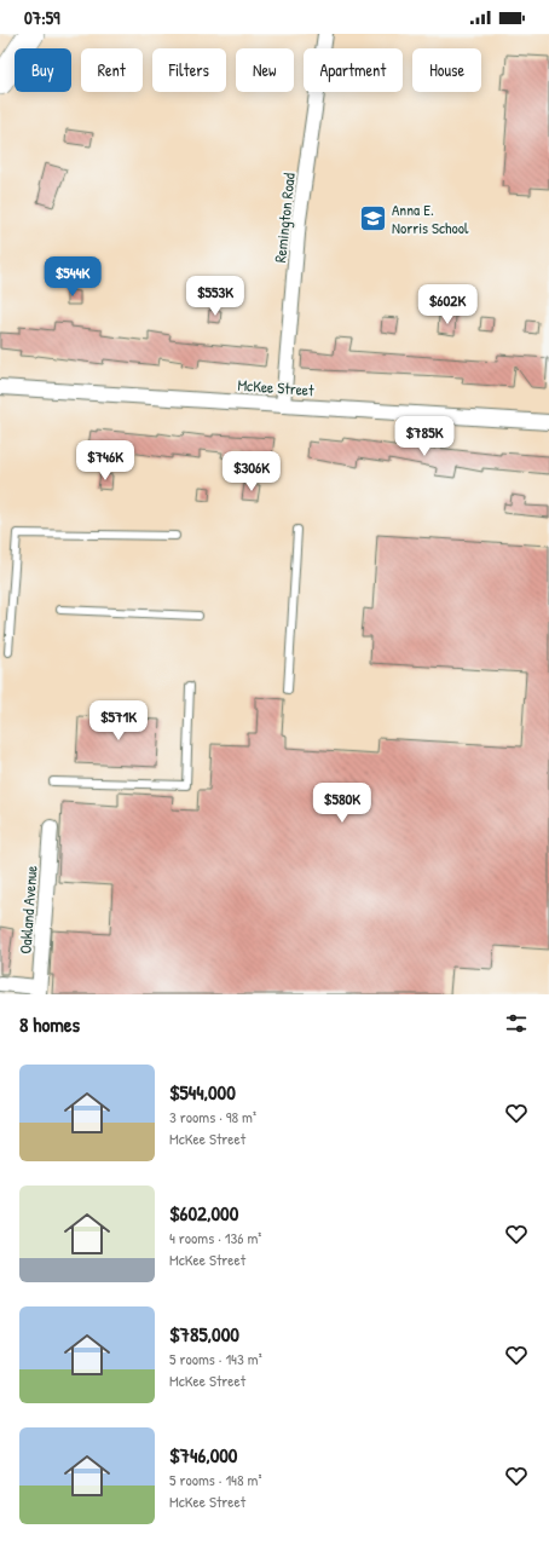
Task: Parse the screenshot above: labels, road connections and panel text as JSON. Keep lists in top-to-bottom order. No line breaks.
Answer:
{"streets":{"street":["Remington Road","McKee Street","Oakland Avenue"]},"crossings":[["Remington Road","McKee Street"]],"places":{"school or university":["Anna E. Norris School"]},"page":{"status":"07:59","chip":["Buy","Rent","Filters","New","Apartment","House"],"price":["$544K","$553K","$602K","$785K","$746K","$306K","$571K","$580K"],"heading":"8 homes","list":[{"name":"$544,000","note":"3 rooms · 98 m² · McKee Street"},{"name":"$602,000","note":"4 rooms · 136 m² · McKee Street"},{"name":"$785,000","note":"5 rooms · 143 m² · McKee Street"},{"name":"$746,000","note":"5 rooms · 148 m² · McKee Street"}]}}
